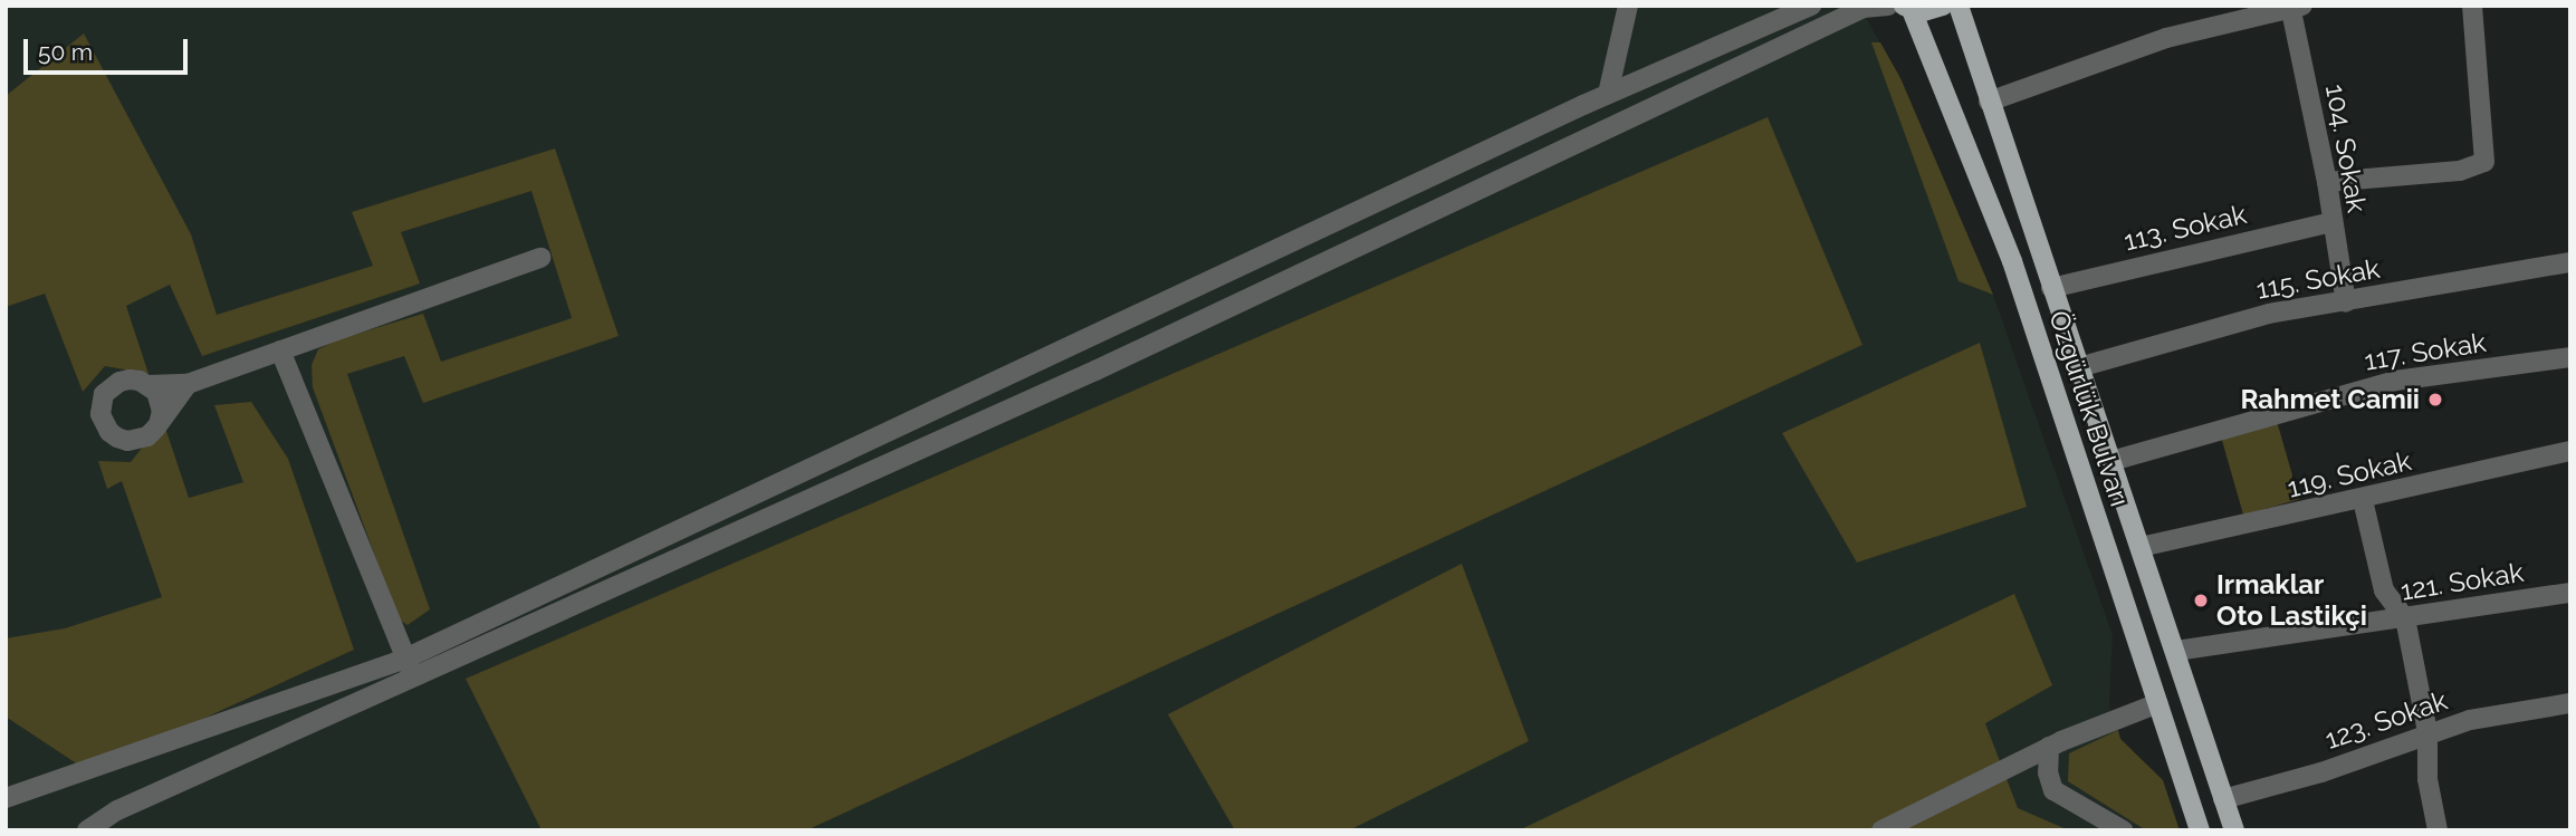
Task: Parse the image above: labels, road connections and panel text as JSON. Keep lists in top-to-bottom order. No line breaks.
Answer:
{"streets":{"main road":["Özgürlük Bulvarı"],"street":["104. Sokak","113. Sokak","115. Sokak","117. Sokak","119. Sokak","121. Sokak","123. Sokak"]},"crossings":[["104. Sokak","113. Sokak"],["104. Sokak","115. Sokak"],["113. Sokak","Özgürlük Bulvarı"],["115. Sokak","Özgürlük Bulvarı"],["117. Sokak","Özgürlük Bulvarı"],["Özgürlük Bulvarı","119. Sokak"],["Özgürlük Bulvarı","121. Sokak"],["Özgürlük Bulvarı","123. Sokak"]],"places":["Rahmet Camii","Irmaklar Oto Lastikçi"],"scale_bar":"50 m"}
